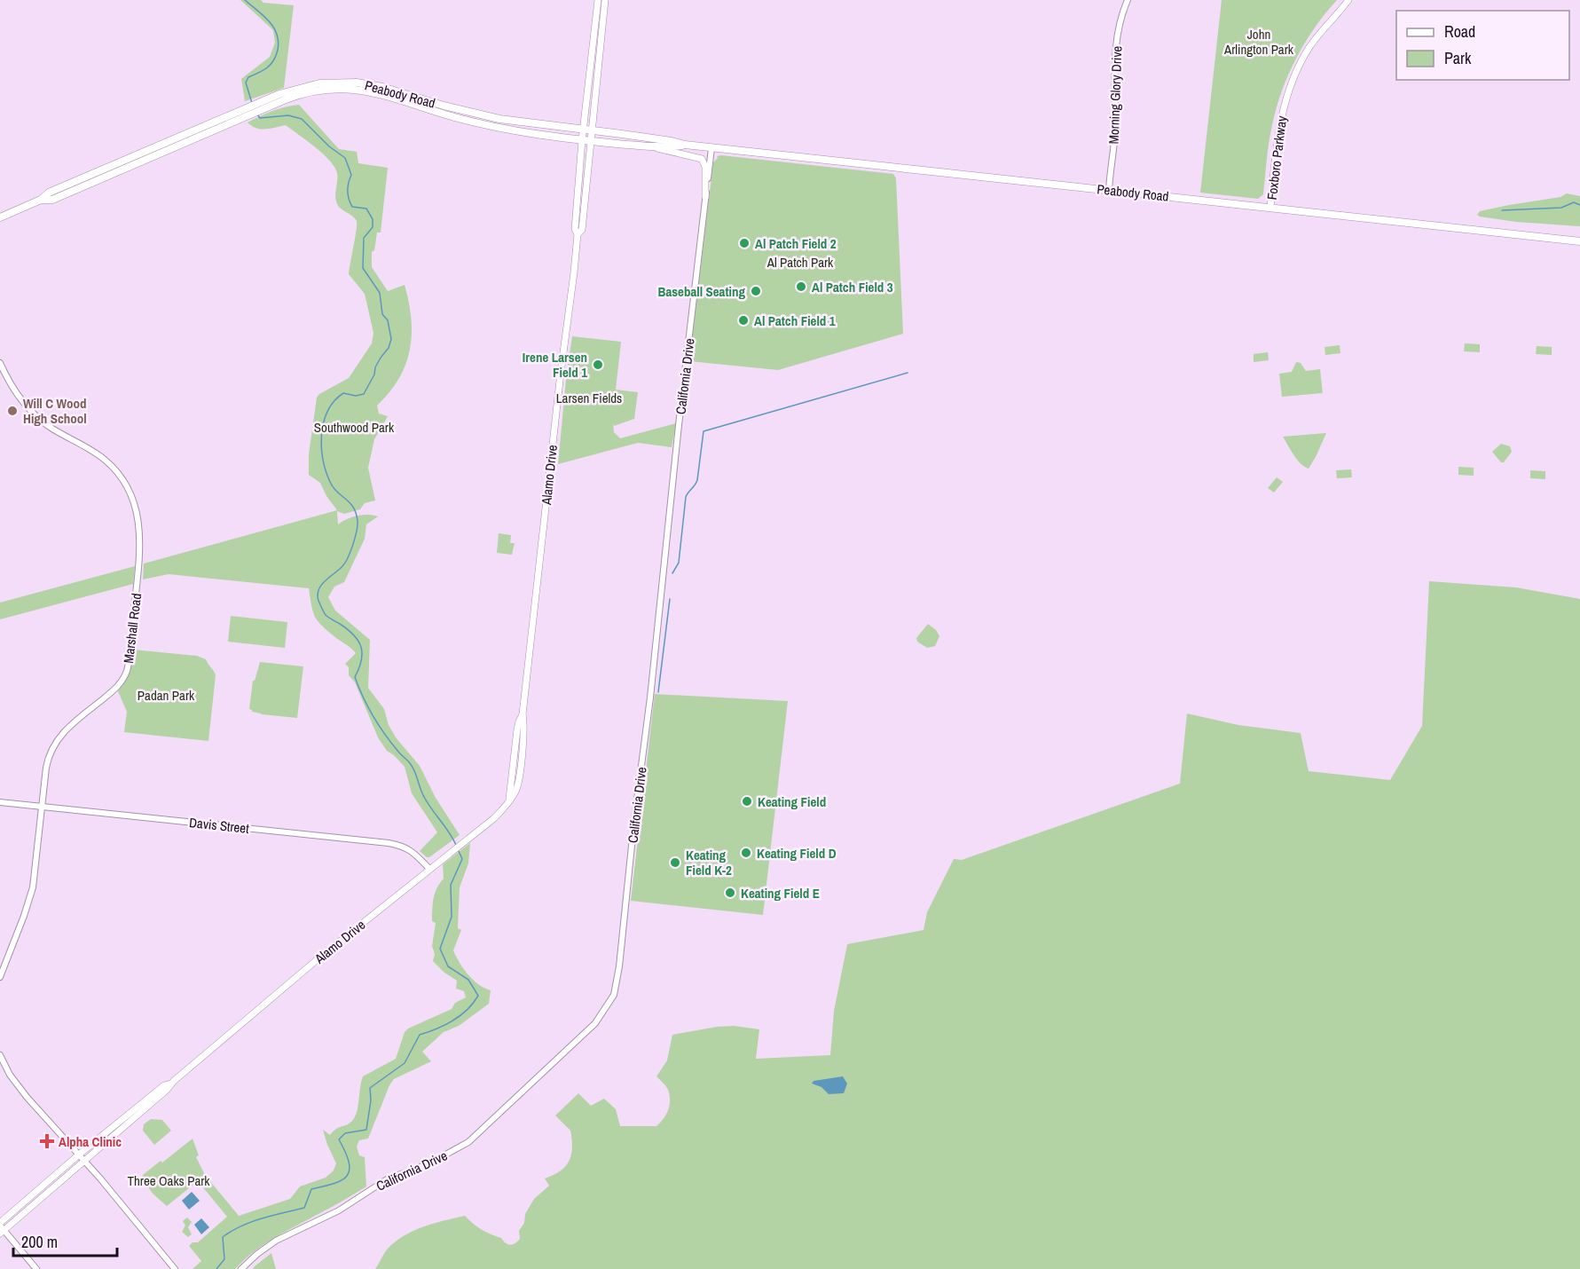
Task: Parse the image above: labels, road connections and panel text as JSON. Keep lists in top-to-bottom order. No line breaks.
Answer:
{"streets":{"main road":["Peabody Road","Foxboro Parkway","Alamo Drive"],"street":["Morning Glory Drive","California Drive","Marshall Road","Davis Street"]},"crossings":[["Peabody Road","Morning Glory Drive"],["Peabody Road","Foxboro Parkway"],["Peabody Road","California Drive"],["Peabody Road","Alamo Drive"],["Alamo Drive","Davis Street"],["Marshall Road","Davis Street"]],"parks":["John Arlington Park","Al Patch Park","Larsen Fields","Southwood Park","Padan Park","Three Oaks Park"],"places":{"other":["Al Patch Field 2","Al Patch Field 3","Baseball Seating","Al Patch Field 1","Irene Larsen Field 1","Will C Wood High School","Keating Field","Keating Field D","Keating Field K-2","Keating Field E"],"health":["Alpha Clinic"]},"legend":["Road","Park"],"scale_bar":"200 m"}
